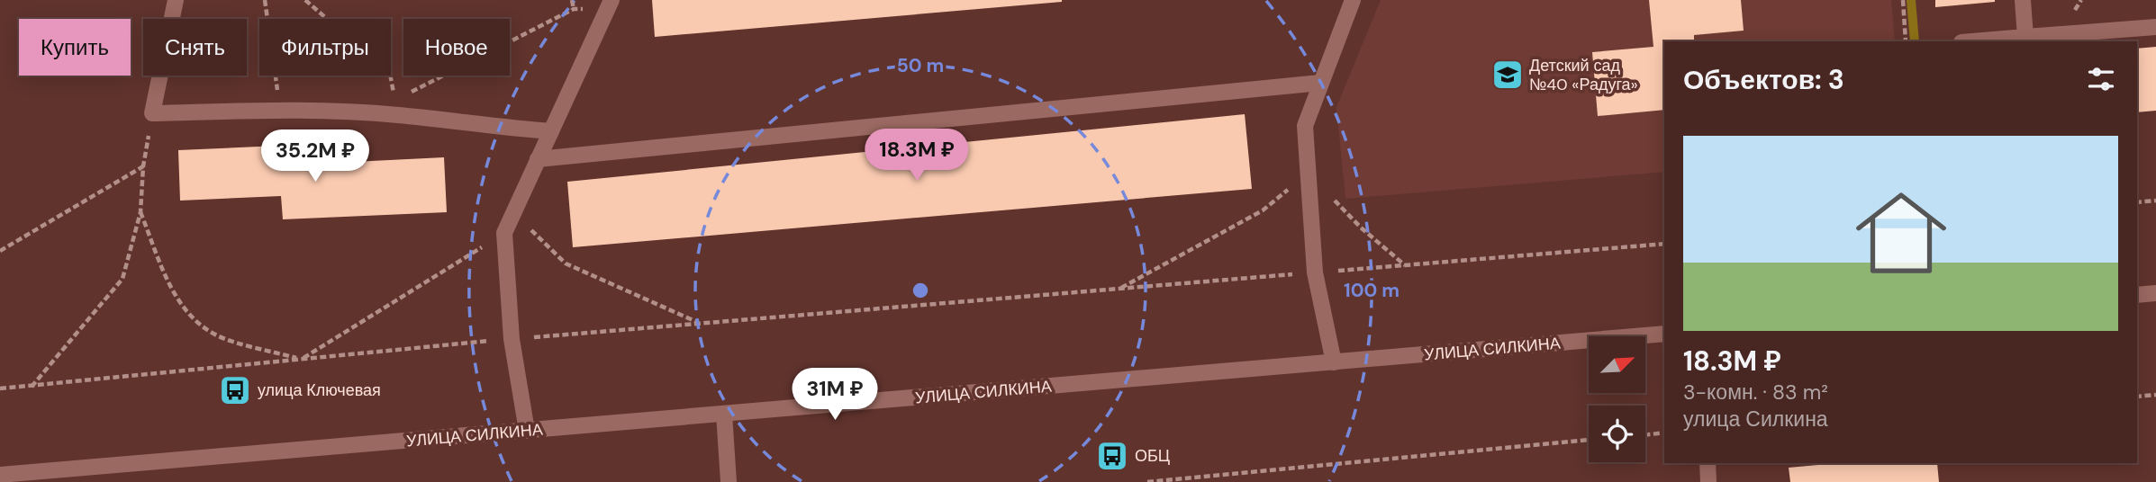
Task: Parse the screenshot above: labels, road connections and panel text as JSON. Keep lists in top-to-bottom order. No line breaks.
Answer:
{"streets":{"main road":["УЛИЦА СИЛКИНА"]},"places":{"school or university":["Детский сад №40 «Радуга»"],"bus stop":["улица Ключевая","ОБЦ"]},"north":"top right","page":{"chip":["Купить","Снять","Фильтры","Новое"],"heading":"Объектов: 3","list":[{"name":"18.3M ₽","note":"3-комн. · 83 m² · улица Силкина"}],"price":["18.3M ₽","35.2M ₽","31M ₽"]},"rings":["50 m","100 m"]}
